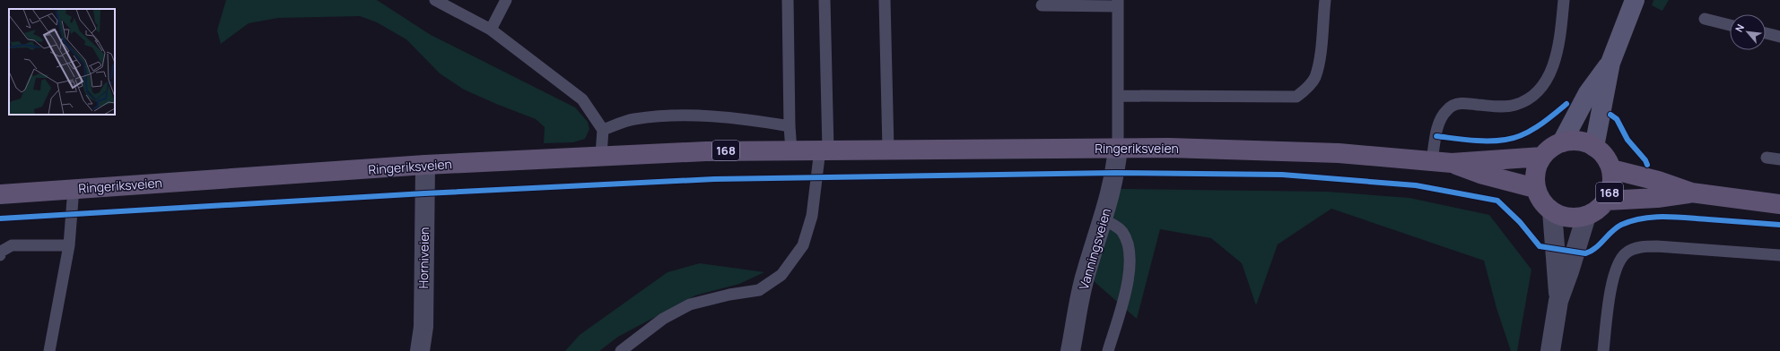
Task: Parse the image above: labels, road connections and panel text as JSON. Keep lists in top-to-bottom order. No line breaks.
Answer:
{"streets":{"main road":["Ringeriksveien","168"],"street":["Vanningsveien","Horniveien"]},"crossings":[["Ringeriksveien","168"],["Ringeriksveien","Vanningsveien"],["Ringeriksveien","Horniveien"]],"north":"top left"}
